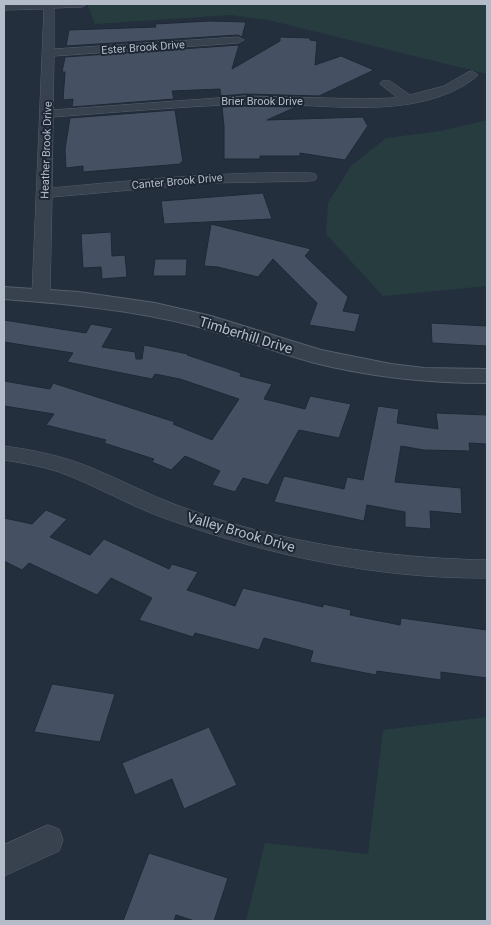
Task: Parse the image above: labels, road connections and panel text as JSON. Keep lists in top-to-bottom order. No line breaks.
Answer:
{"streets":{"street":["Ester Brook Drive","Brier Brook Drive","Heather Brook Drive","Canter Brook Drive","Timberhill Drive","Valley Brook Drive"]},"crossings":[["Ester Brook Drive","Heather Brook Drive"],["Brier Brook Drive","Heather Brook Drive"],["Heather Brook Drive","Canter Brook Drive"],["Heather Brook Drive","Timberhill Drive"]]}
